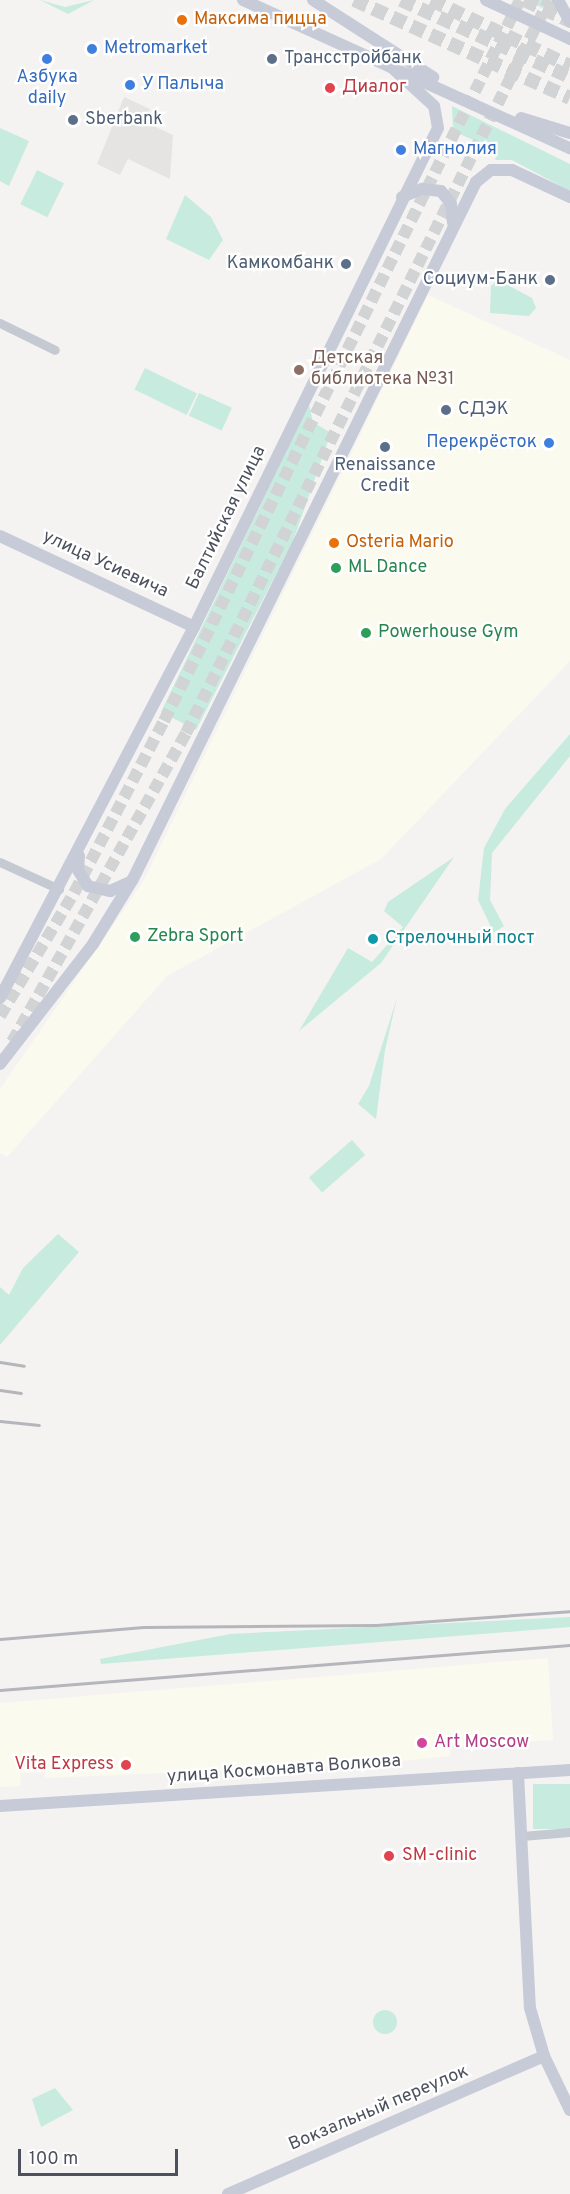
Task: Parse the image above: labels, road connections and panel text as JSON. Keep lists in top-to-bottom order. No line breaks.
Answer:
{"streets":{"street":["Балтийская улица","улица Усиевича","улица Космонавта Волкова","Вокзальный переулок"]},"crossings":[["Балтийская улица","улица Усиевича"]],"places":["Максима пицца","Metromarket","Азбука daily","Трансстройбанк","У Палыча","Диалог","Sberbank","Магнолия","Камкомбанк","Социум-Банк","Детская библиотека №31","СДЭК","Перекрёсток","Renaissance Credit","Osteria Mario","ML Dance","Powerhouse Gym","Zebra Sport","Стрелочный пост","Art Moscow","Vita Express","SM-clinic"],"scale_bar":"100 m"}
